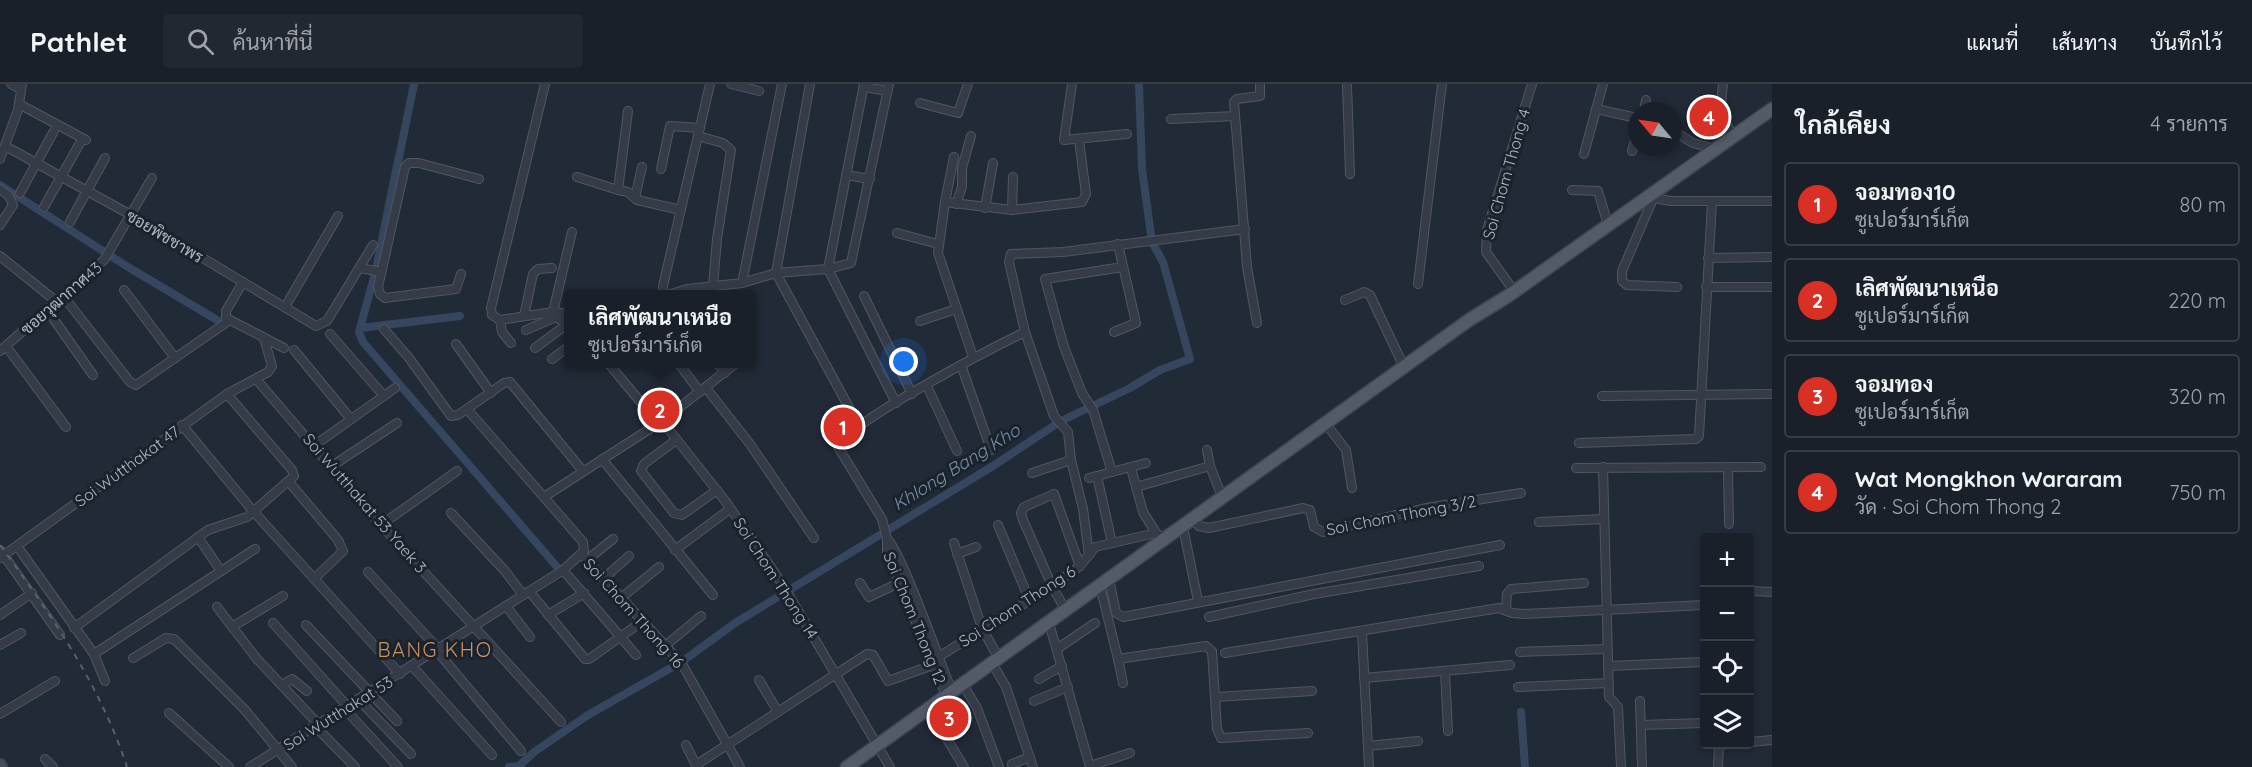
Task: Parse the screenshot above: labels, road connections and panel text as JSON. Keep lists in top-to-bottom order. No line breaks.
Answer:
{"streets":{"street":["Soi Chom Thong 4","ซอยพิชชาพร","ซอยวุฒากาศ43","Soi Wutthakat 47","Soi Wutthakat 53 Yaek 3","Soi Chom Thong 3/2","Soi Chom Thong 14","Soi Chom Thong 6","Soi Chom Thong 16","Soi Chom Thong 12","Soi Wutthakat 53"]},"crossings":[["ซอยพิชชาพร","ซอยวุฒากาศ43"],["Soi Wutthakat 47","Soi Wutthakat 53 Yaek 3"],["Soi Wutthakat 53 Yaek 3","Soi Wutthakat 53"],["Soi Chom Thong 14","Soi Chom Thong 6"],["Soi Chom Thong 6","Soi Chom Thong 12"],["Soi Chom Thong 16","Soi Wutthakat 53"]],"districts":["BANG KHO"],"water":["Khlong Bang Kho"],"north":"top left","page":{"header":"Pathlet","search":"ค้นหาที่นี่","nav":["แผนที่","เส้นทาง","บันทึกไว้"],"heading":["ใกล้เคียง","4 รายการ"],"pins":["4","2","1","3"],"list":[{"mark":"1","name":"จอมทอง10","note":"ซูเปอร์มาร์เก็ต","value":"80 m"},{"mark":"2","name":"เลิศพัฒนาเหนือ","note":"ซูเปอร์มาร์เก็ต","value":"220 m"},{"mark":"3","name":"จอมทอง","note":"ซูเปอร์มาร์เก็ต","value":"320 m"},{"mark":"4","name":"Wat Mongkhon Wararam","note":"วัด · Soi Chom Thong 2","value":"750 m"}],"popup":["เลิศพัฒนาเหนือ","ซูเปอร์มาร์เก็ต"],"map_buttons":["+","−"]}}
